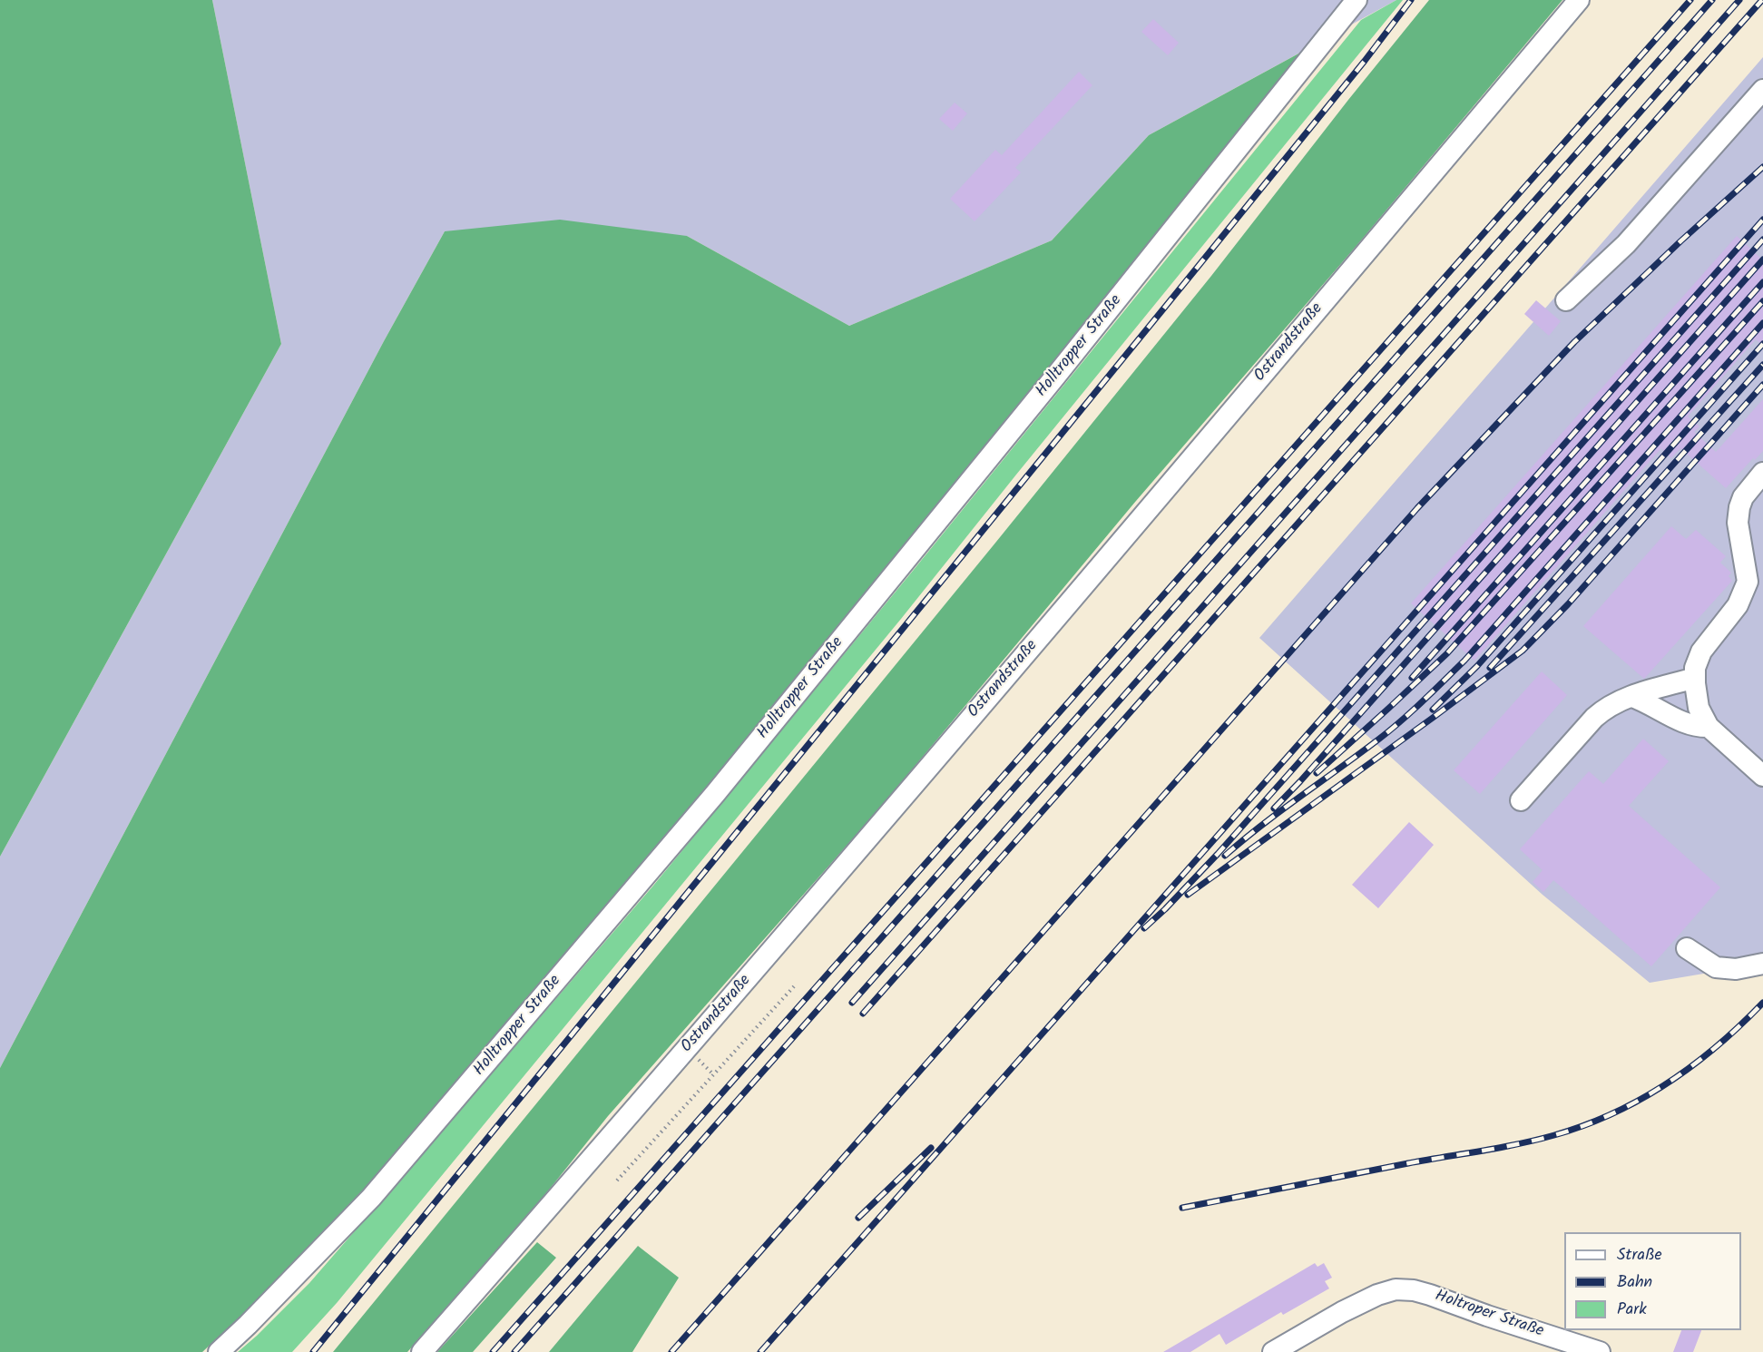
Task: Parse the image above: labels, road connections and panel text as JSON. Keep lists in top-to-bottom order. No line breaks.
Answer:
{"streets":{"street":["Ostrandstraße","Holltropper Straße","Holtroper Straße"]},"legend":["Straße","Bahn","Park"]}
